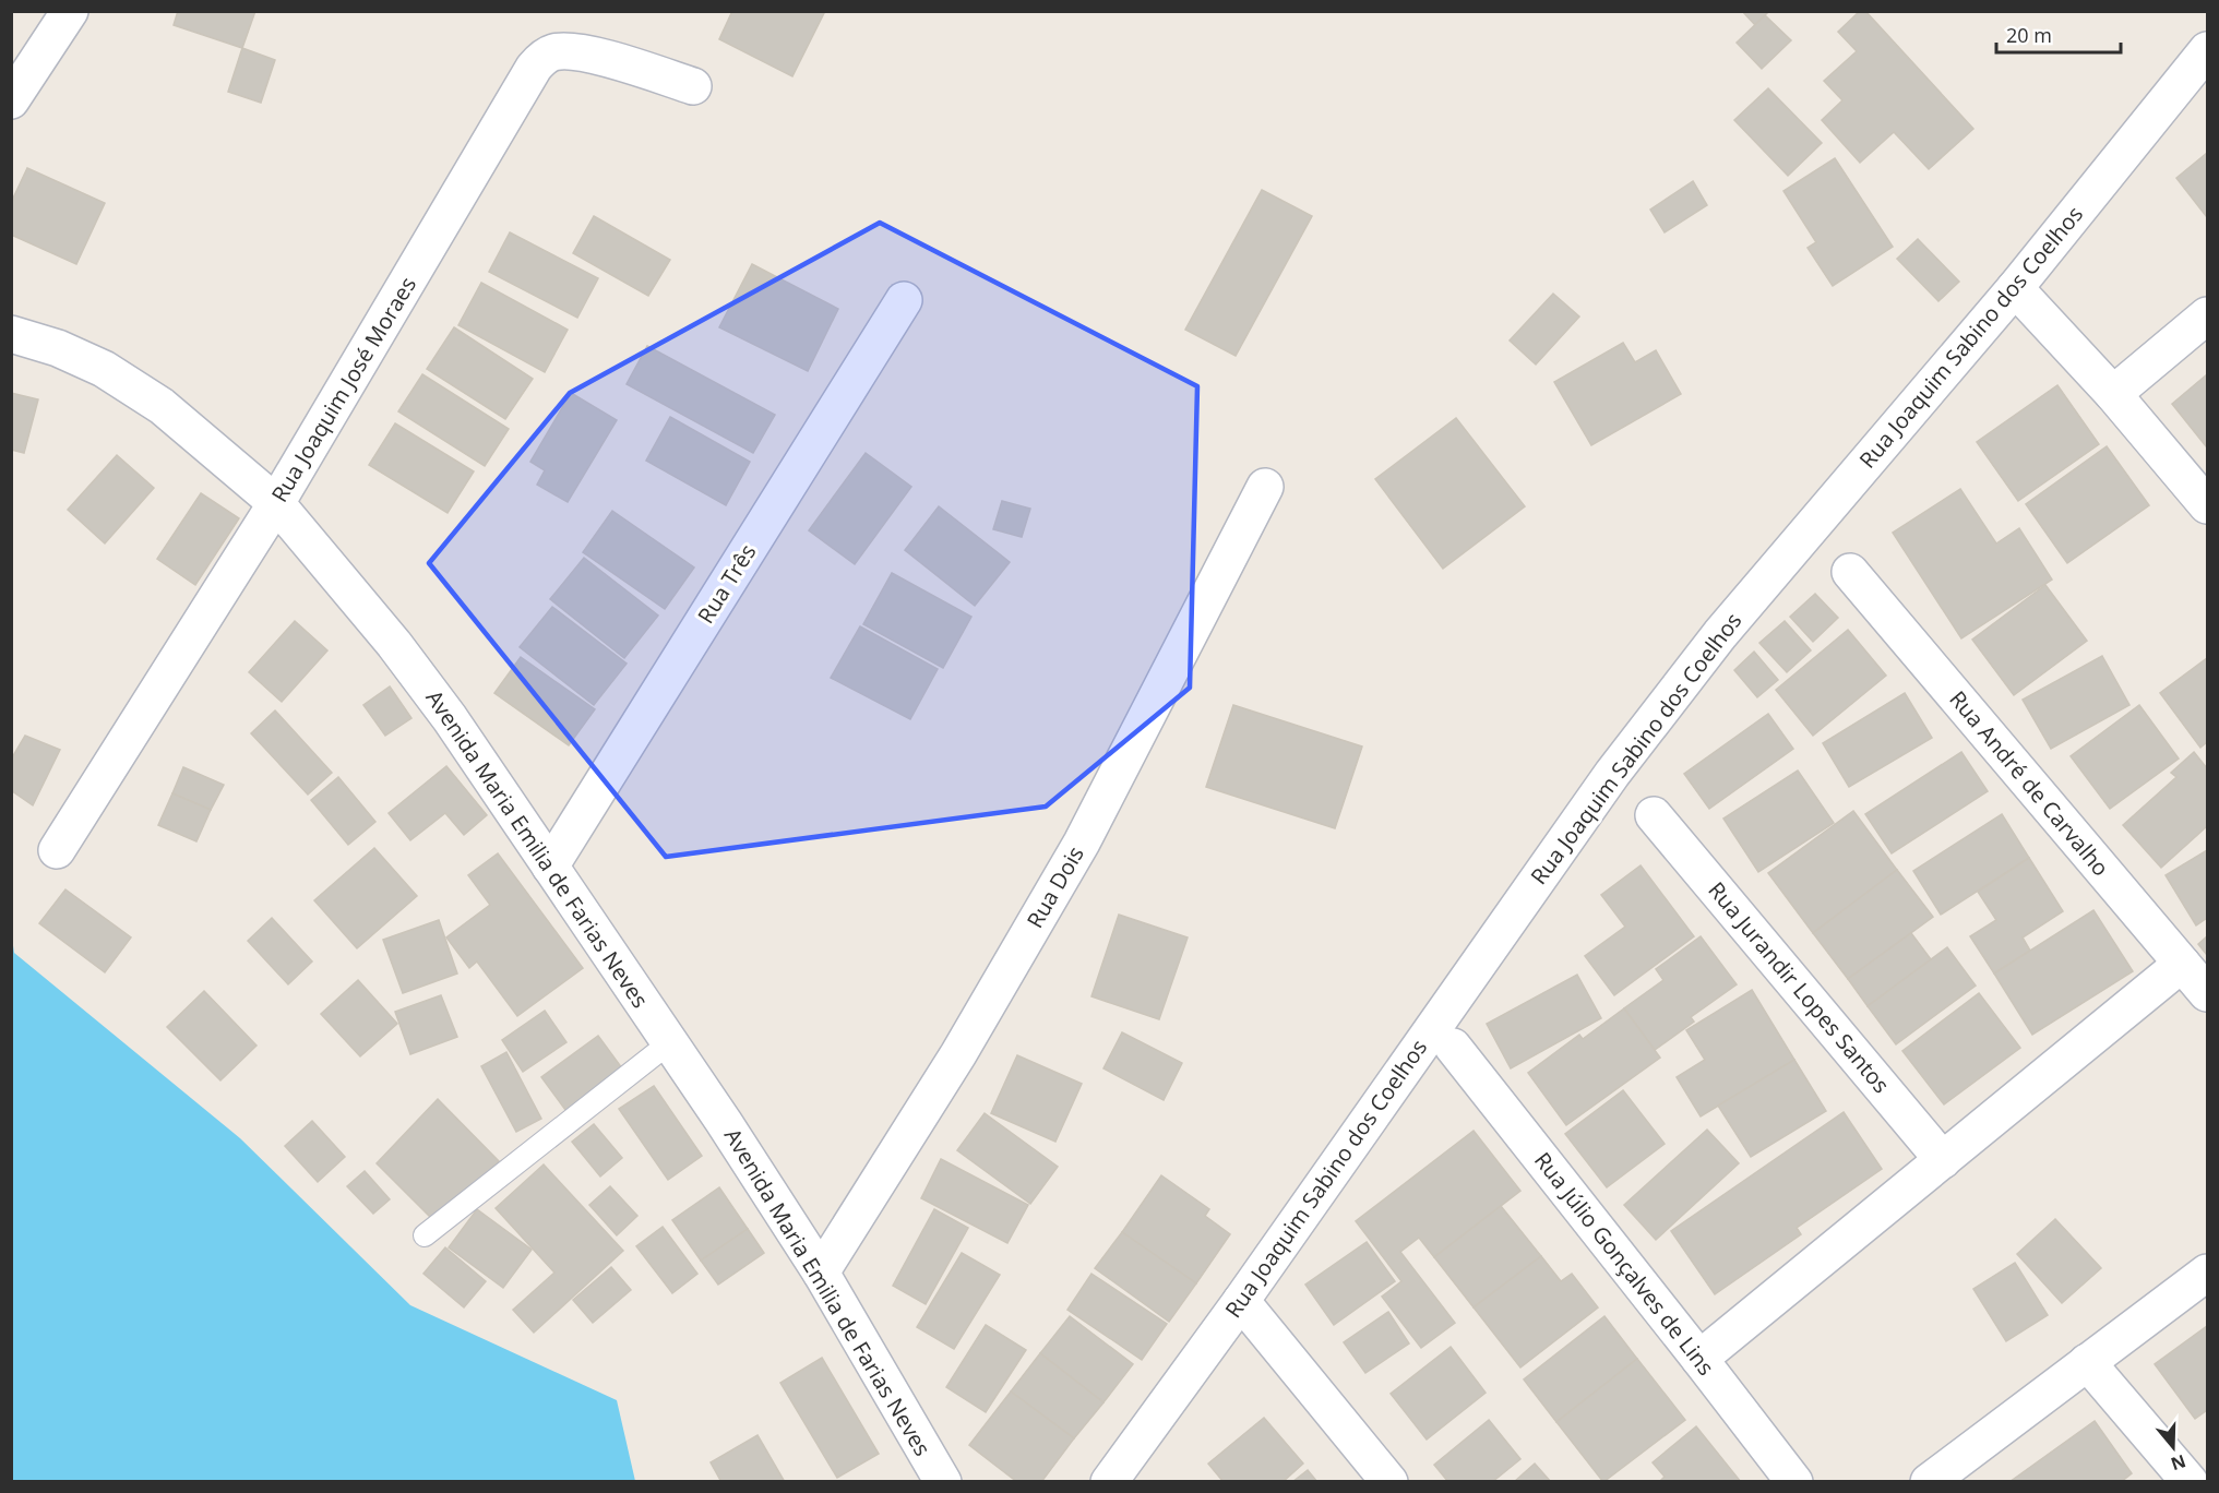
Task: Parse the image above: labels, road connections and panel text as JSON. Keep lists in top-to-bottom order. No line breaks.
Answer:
{"streets":{"street":["Rua Joaquim Sabino dos Coelhos","Rua Joaquim José Moraes","Rua Três","Rua André de Carvalho","Avenida Maria Emilia de Farias Neves","Rua Dois","Rua Jurandir Lopes Santos","Rua Júlio Gonçalves de Lins"]},"crossings":[["Rua Joaquim José Moraes","Avenida Maria Emilia de Farias Neves"],["Rua Três","Avenida Maria Emilia de Farias Neves"],["Avenida Maria Emilia de Farias Neves","Rua Dois"]],"scale_bar":"20 m","north":"bottom"}
